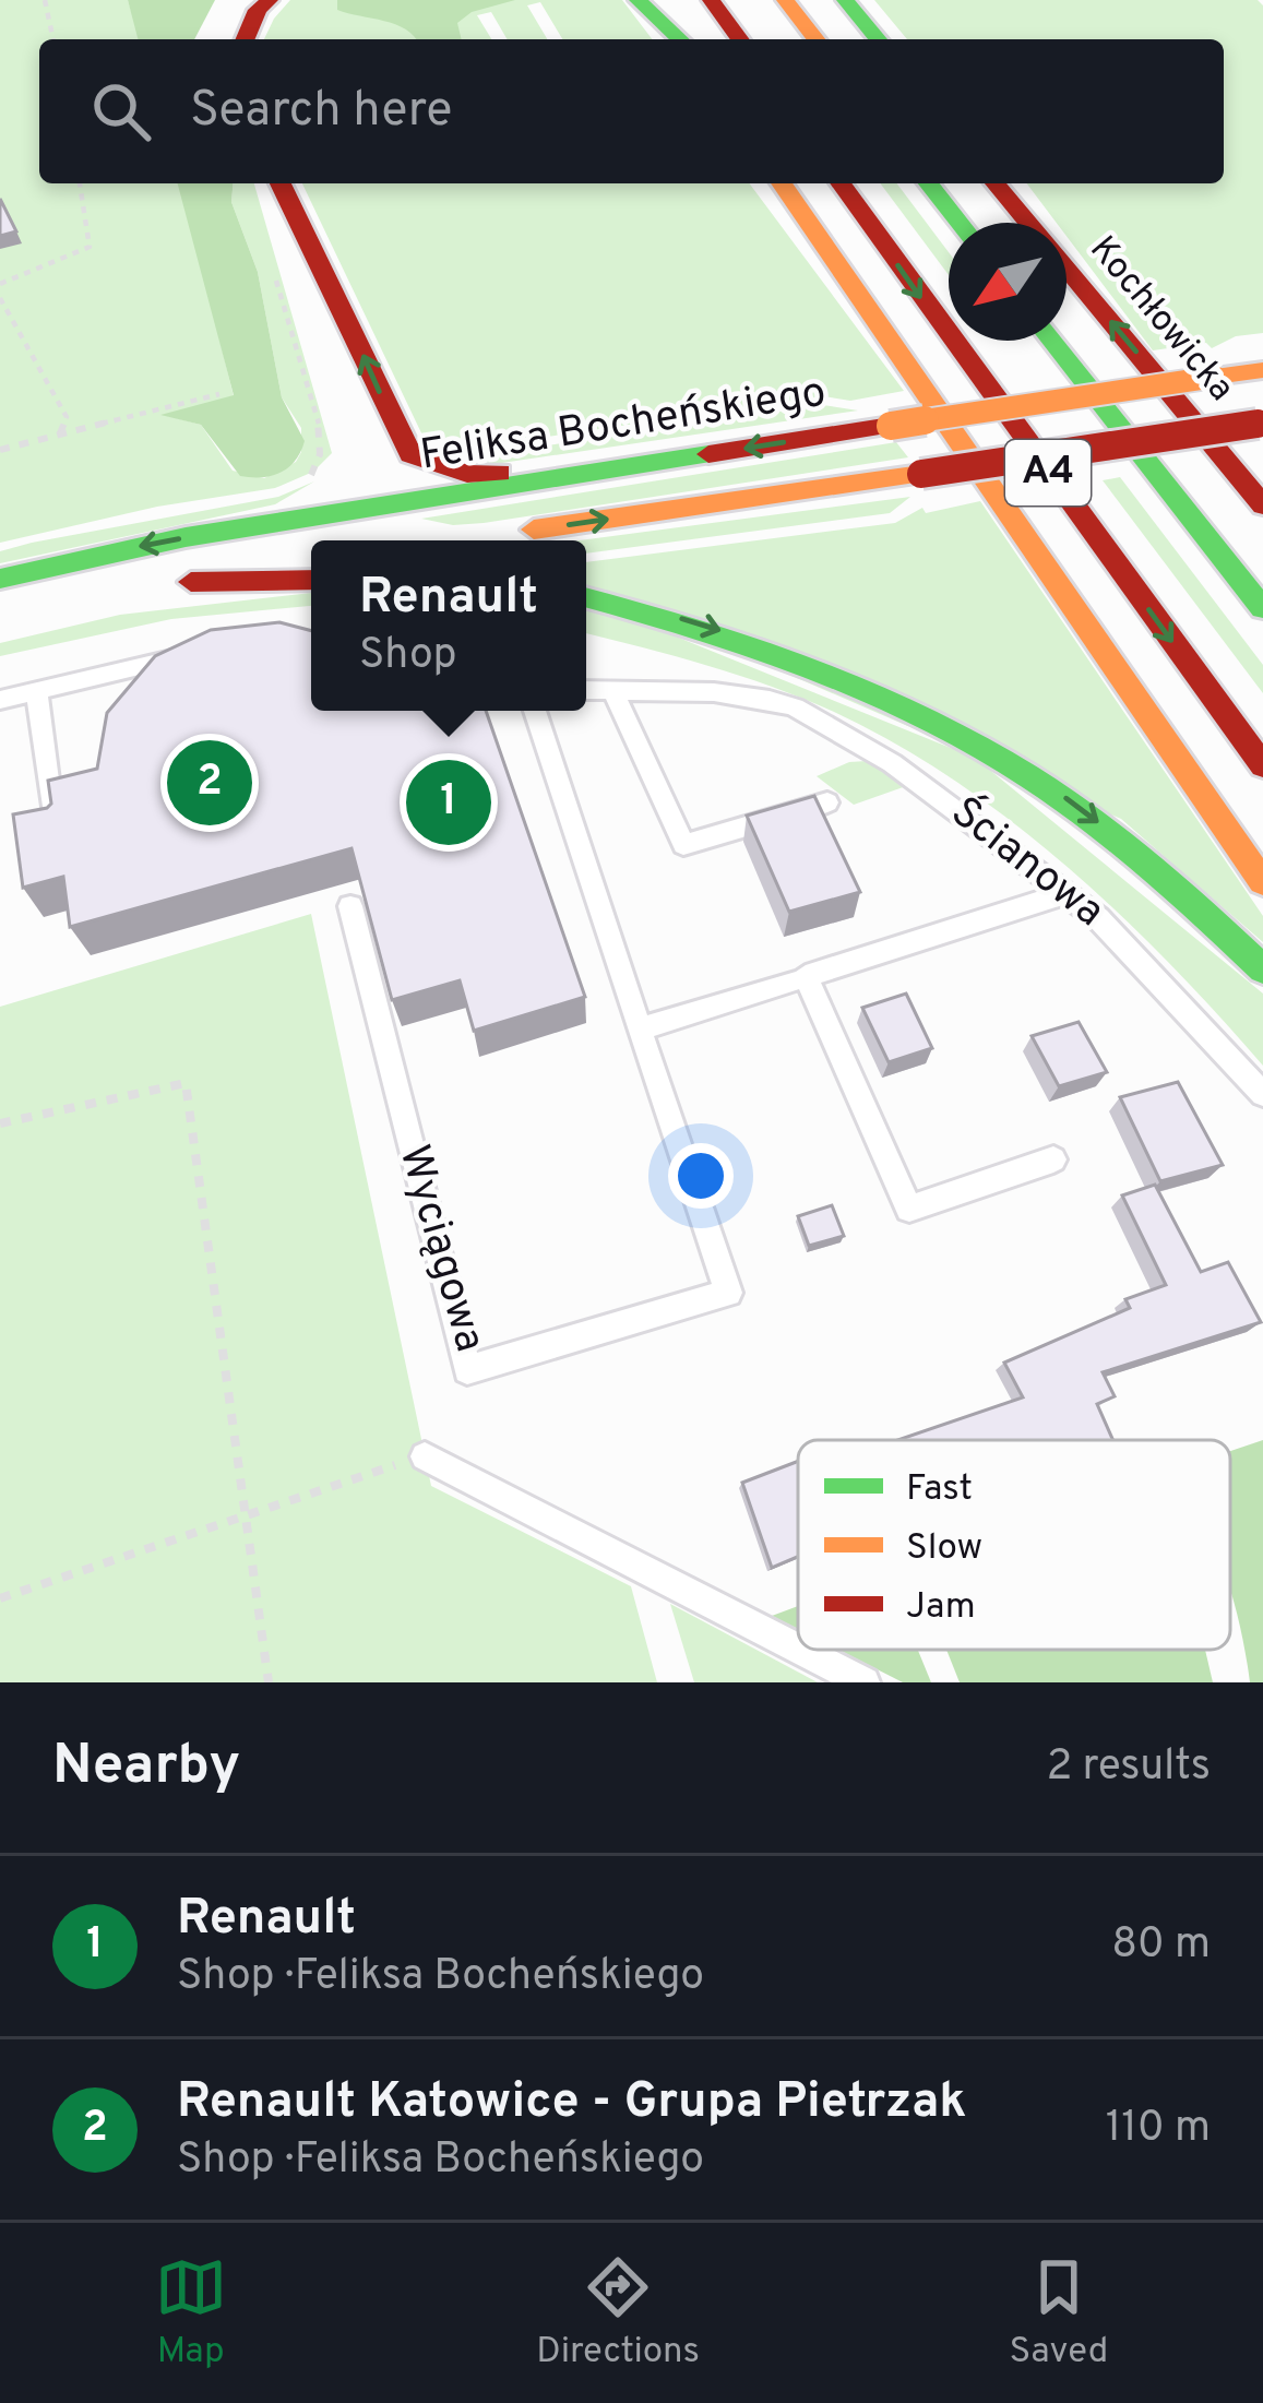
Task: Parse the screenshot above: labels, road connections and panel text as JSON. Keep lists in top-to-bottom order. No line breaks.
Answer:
{"streets":{"main road":["Kochłowicka","Feliksa Bocheńskiego","A4"],"lane":["Ścianowa","Wyciągowa"]},"legend":["Fast","Slow","Jam"],"north":"bottom left","page":{"search":"Search here","popup":["Renault","Shop"],"pins":["2","1"],"heading":["Nearby","2 results"],"list":[{"mark":"1","name":"Renault","note":"Shop · Feliksa Bocheńskiego","value":"80 m"},{"mark":"2","name":"Renault Katowice - Grupa Pietrzak","note":"Shop · Feliksa Bocheńskiego","value":"110 m"}],"nav":["Map","Directions","Saved"]}}
